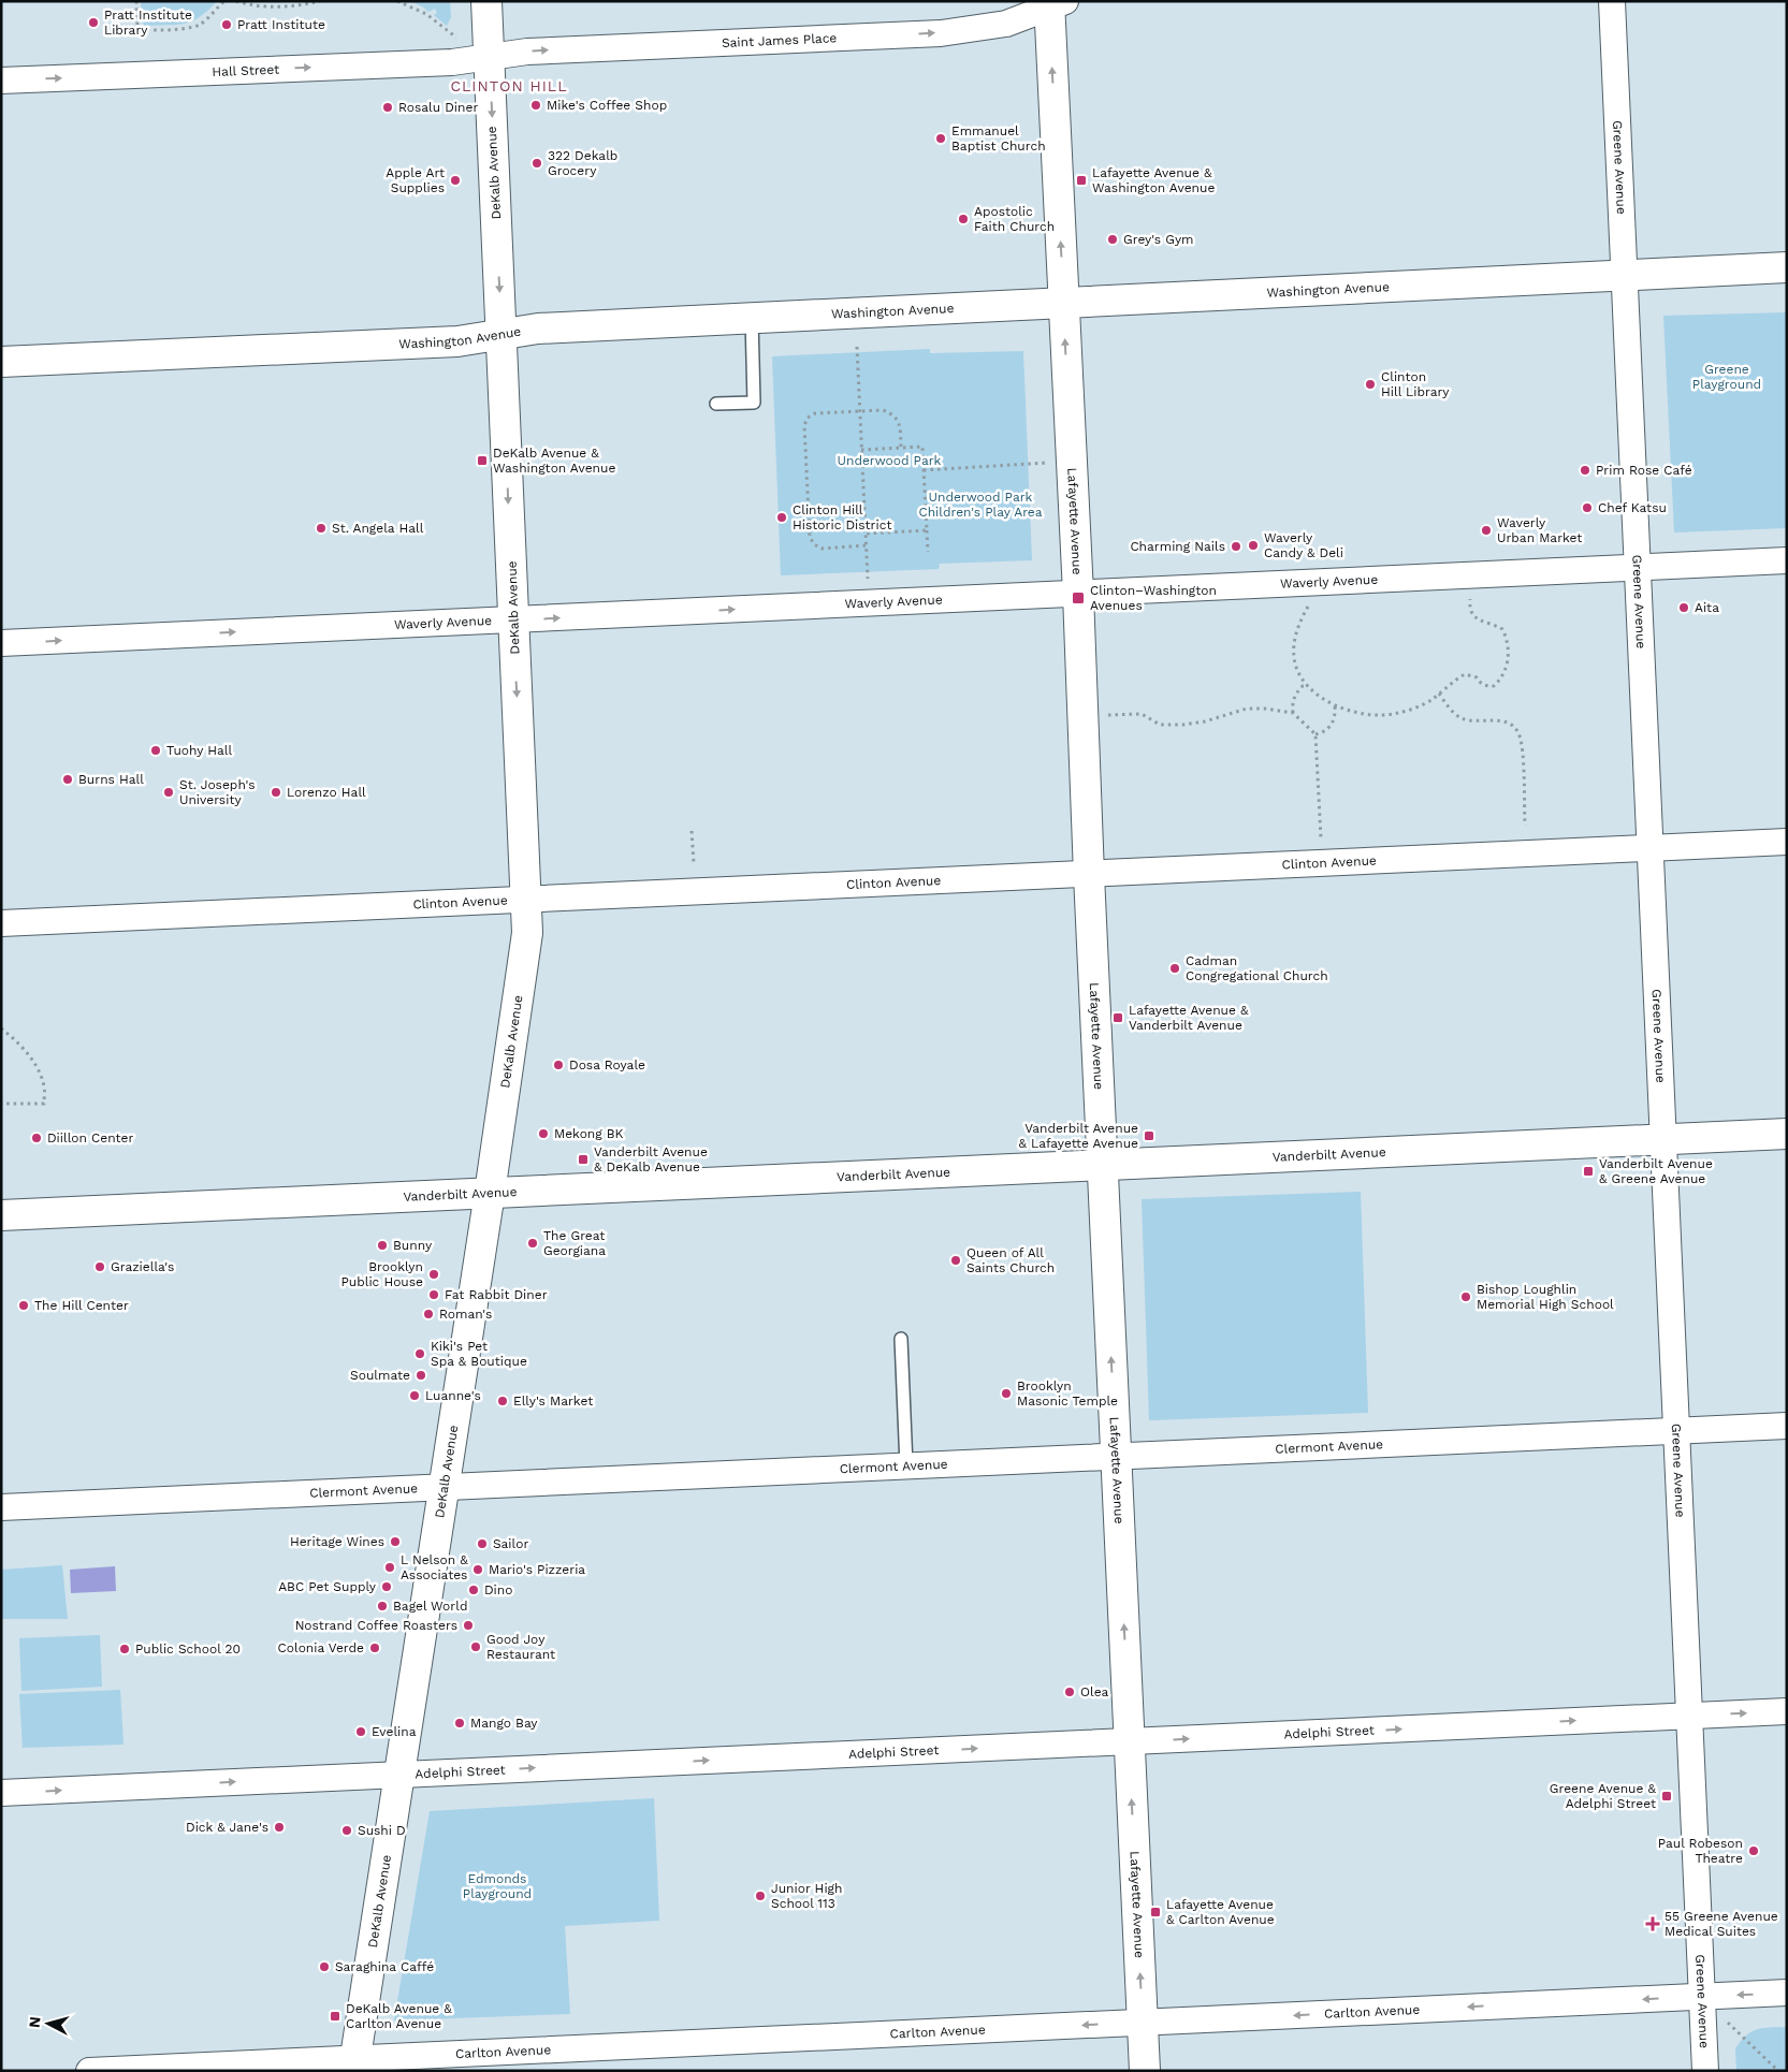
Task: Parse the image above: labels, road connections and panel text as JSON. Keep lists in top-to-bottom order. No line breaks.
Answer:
{"streets":{"main road":["DeKalb Avenue","Washington Avenue","Lafayette Avenue","Vanderbilt Avenue"],"street":["Saint James Place","Hall Street","Greene Avenue","Waverly Avenue","Clinton Avenue","Clermont Avenue","Adelphi Street","Carlton Avenue"]},"crossings":[["Saint James Place","Hall Street"],["Saint James Place","DeKalb Avenue"],["Saint James Place","Lafayette Avenue"],["Hall Street","DeKalb Avenue"],["Greene Avenue","Washington Avenue"],["Greene Avenue","Waverly Avenue"],["Greene Avenue","Clinton Avenue"],["Greene Avenue","Vanderbilt Avenue"],["Greene Avenue","Clermont Avenue"],["Greene Avenue","Adelphi Street"],["Greene Avenue","Carlton Avenue"],["DeKalb Avenue","Washington Avenue"],["DeKalb Avenue","Waverly Avenue"],["DeKalb Avenue","Clinton Avenue"],["DeKalb Avenue","Vanderbilt Avenue"],["DeKalb Avenue","Clermont Avenue"],["DeKalb Avenue","Adelphi Street"],["DeKalb Avenue","Carlton Avenue"],["Washington Avenue","Lafayette Avenue"],["Lafayette Avenue","Waverly Avenue"],["Lafayette Avenue","Clinton Avenue"],["Lafayette Avenue","Vanderbilt Avenue"],["Lafayette Avenue","Clermont Avenue"],["Lafayette Avenue","Adelphi Street"],["Lafayette Avenue","Carlton Avenue"]],"one_way":["Saint James Place","Hall Street","DeKalb Avenue","Lafayette Avenue","Waverly Avenue","Adelphi Street","Carlton Avenue"],"districts":["CLINTON HILL"],"parks":["Greene Playground","Underwood Park","Underwood Park Children's Play Area","Edmonds Playground"],"places":{"other":["Pratt Institute Library","Pratt Institute","Mike's Coffee Shop","Rosalu Diner","Emmanuel Baptist Church","322 Dekalb Grocery","Apple Art Supplies","Apostolic Faith Church","Grey's Gym","Clinton Hill Library","Prim Rose Café","Chef Katsu","Clinton Hill Historic District","St. Angela Hall","Waverly Urban Market","Waverly Candy & Deli","Charming Nails","Aita","Tuohy Hall","Burns Hall","St. Joseph's University","Lorenzo Hall","Cadman Congregational Church","Dosa Royale","Mekong BK","Diillon Center","The Great Georgiana","Bunny","Queen of All Saints Church","Graziella's","Brooklyn Public House","Fat Rabbit Diner","Bishop Loughlin Memorial High School","The Hill Center","Roman's","Kiki's Pet Spa & Boutique","Soulmate","Brooklyn Masonic Temple","Luanne's","Elly's Market","Heritage Wines","Sailor","L Nelson & Associates","Mario's Pizzeria","ABC Pet Supply","Dino","Bagel World","Nostrand Coffee Roasters","Good Joy Restaurant","Colonia Verde","Public School 20","Olea","Mango Bay","Evelina","Dick & Jane's","Sushi D","Paul Robeson Theatre","Junior High School 113","Saraghina Caffé"],"transit":["Lafayette Avenue & Washington Avenue","DeKalb Avenue & Washington Avenue","Clinton–Washington Avenues","Lafayette Avenue & Vanderbilt Avenue","Vanderbilt Avenue & Lafayette Avenue","Vanderbilt Avenue & DeKalb Avenue","Vanderbilt Avenue & Greene Avenue","Greene Avenue & Adelphi Street","Lafayette Avenue & Carlton Avenue","DeKalb Avenue & Carlton Avenue"],"health":["55 Greene Avenue Medical Suites"]},"north":"left"}
